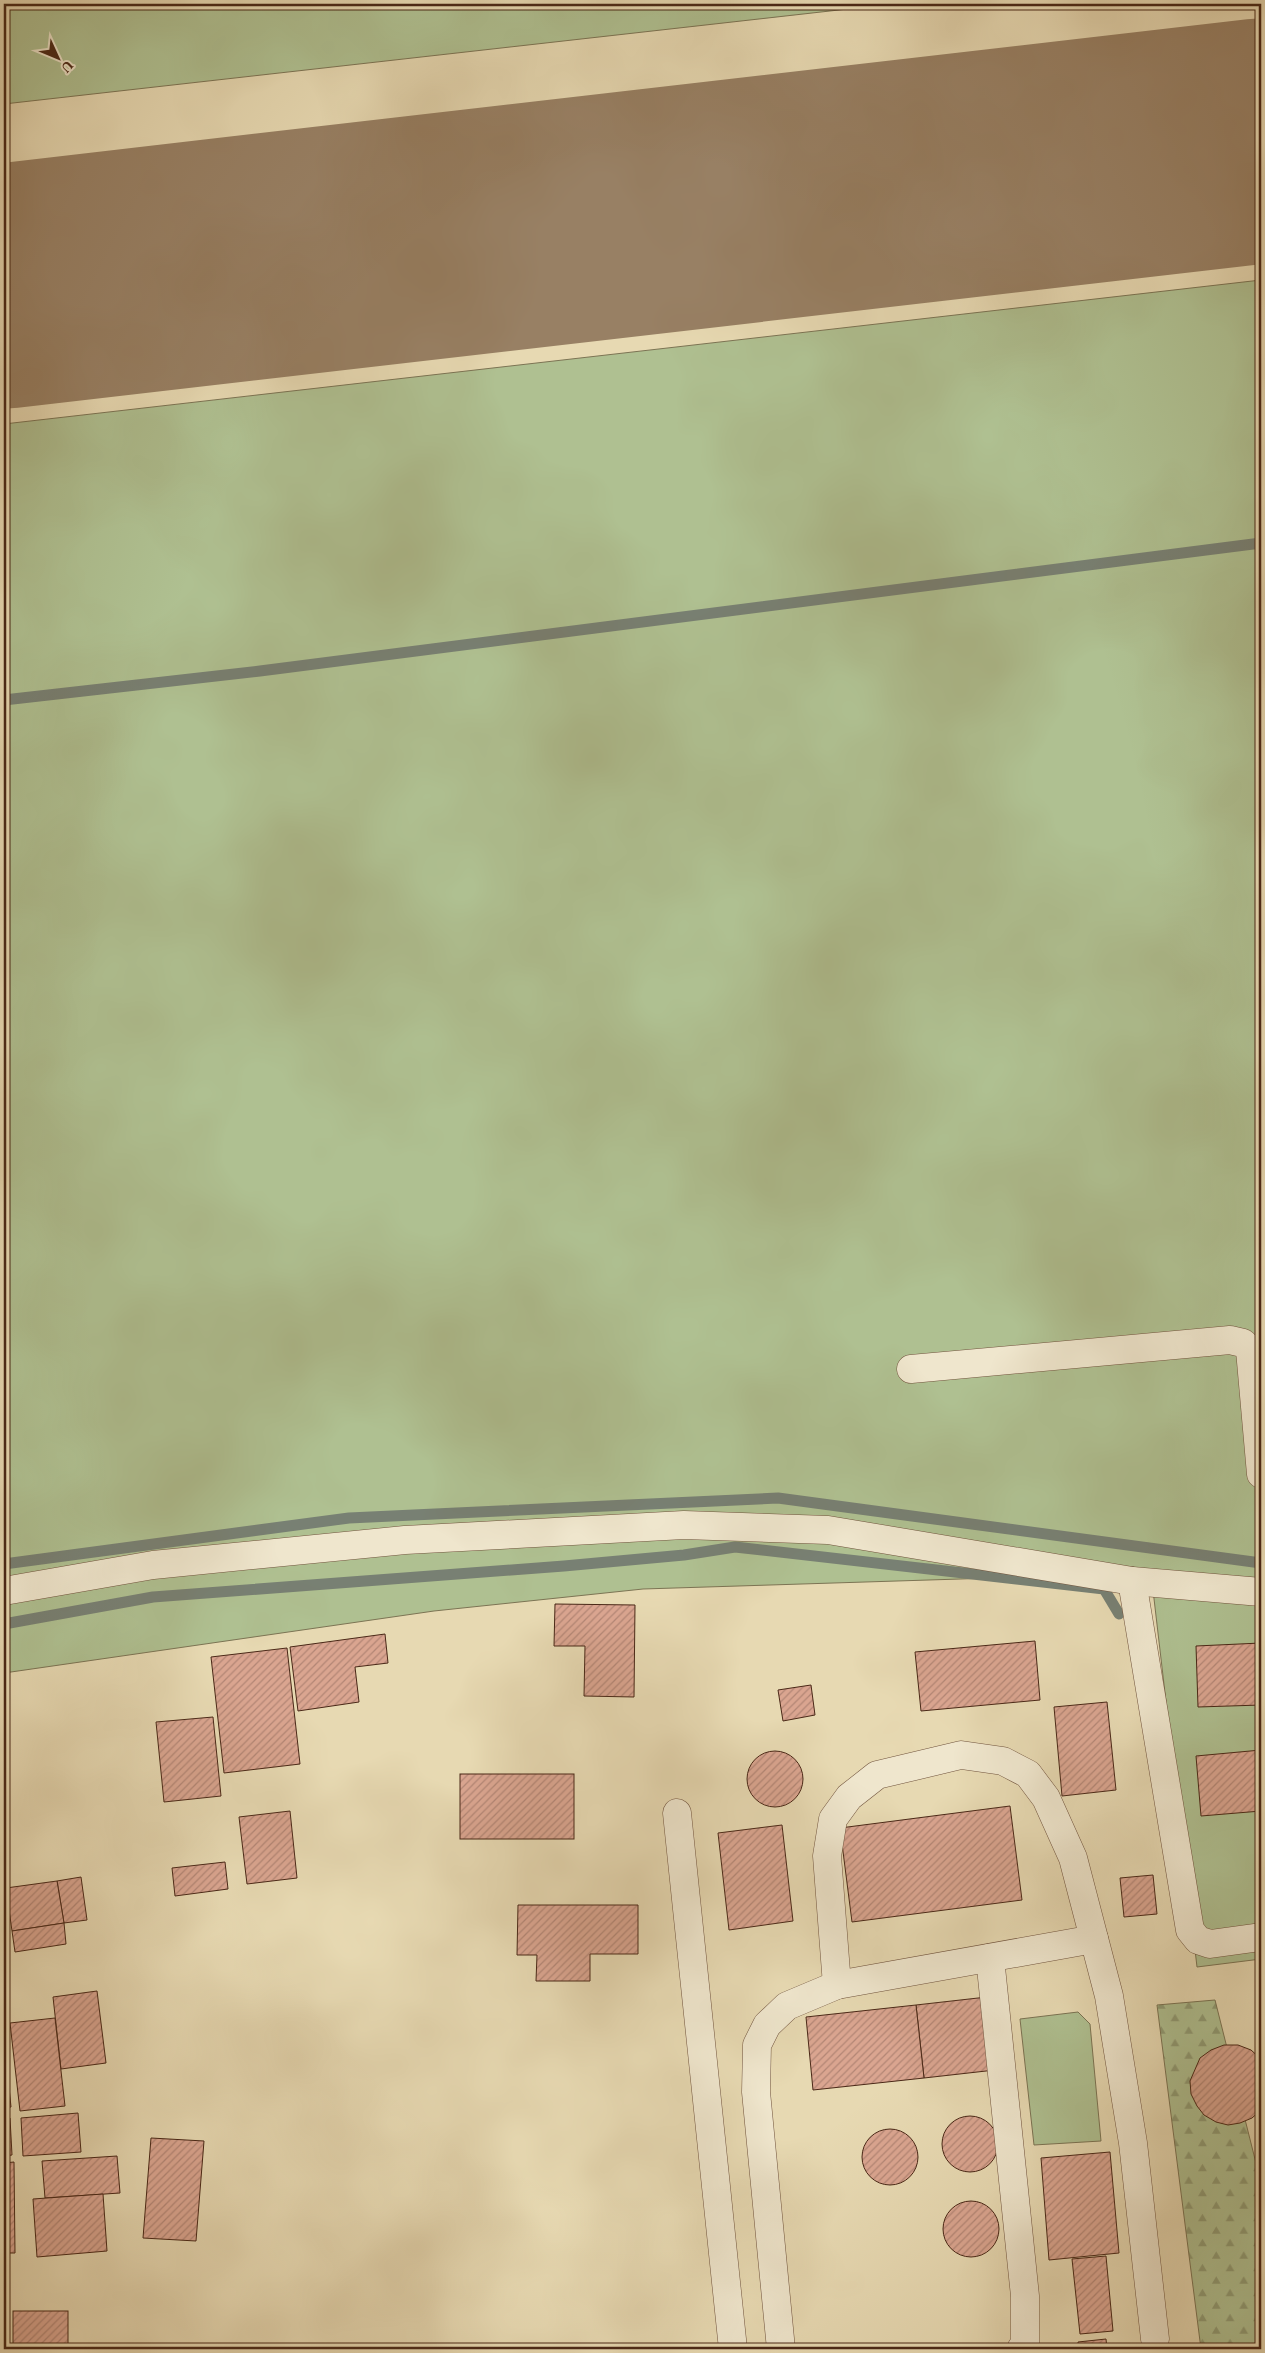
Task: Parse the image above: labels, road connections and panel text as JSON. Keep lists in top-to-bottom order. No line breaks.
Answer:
{"north":"bottom right"}
